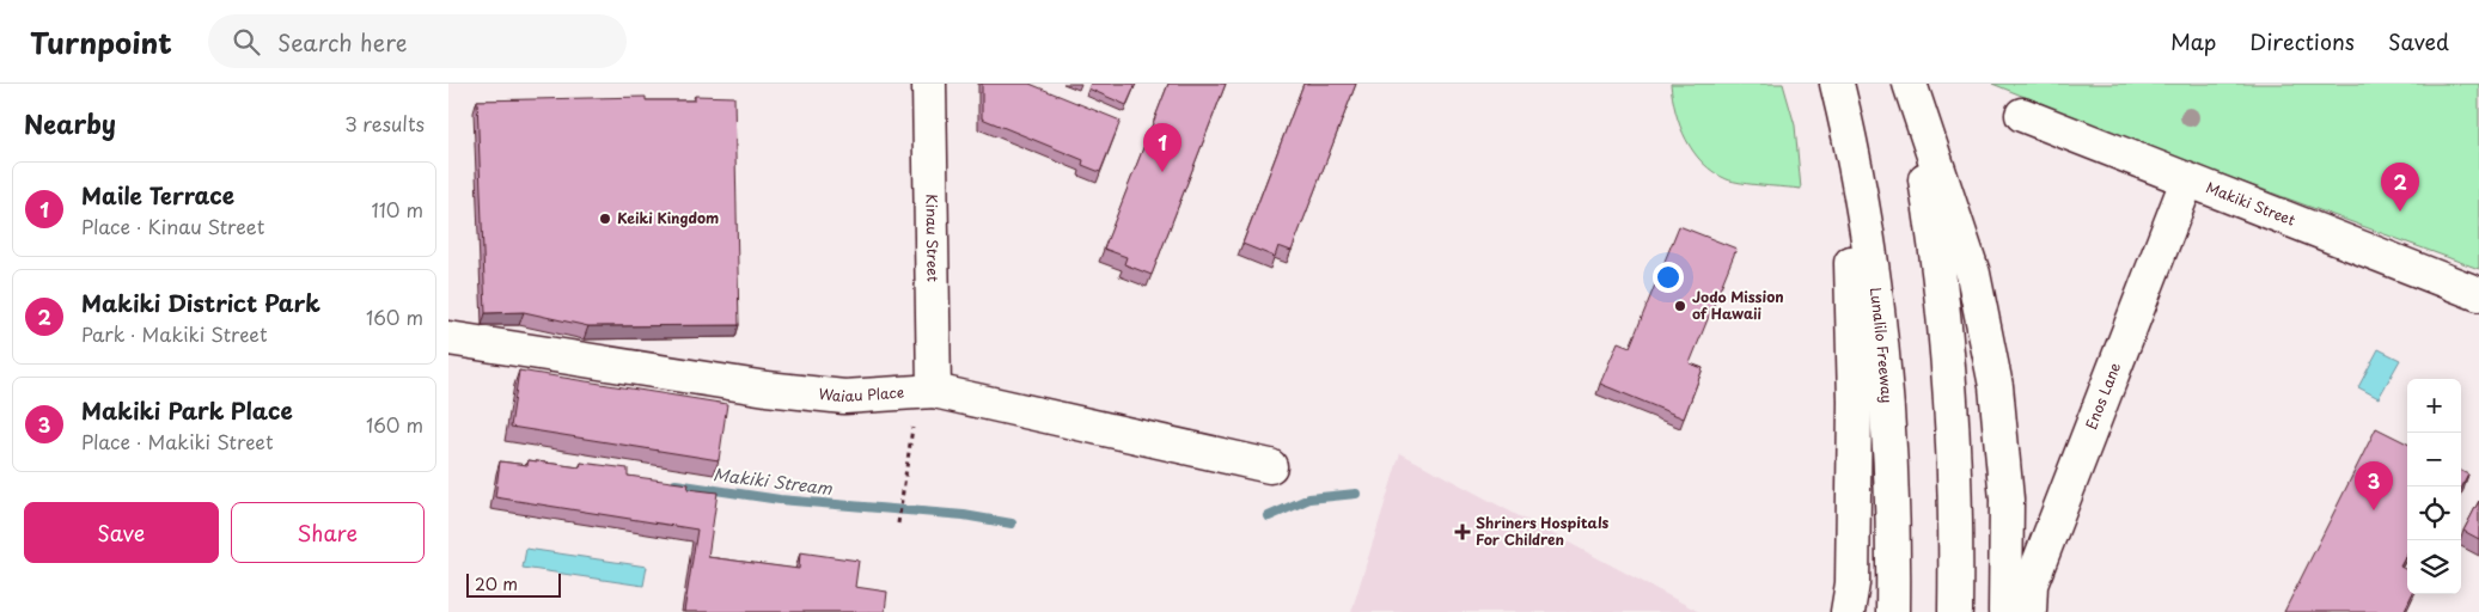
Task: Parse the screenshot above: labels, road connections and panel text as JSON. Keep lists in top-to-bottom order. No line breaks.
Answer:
{"streets":{"main road":["Makiki Street","Kinau Street","Lunalilo Freeway","Waiau Place","Enos Lane"]},"crossings":[["Makiki Street","Enos Lane"],["Kinau Street","Waiau Place"]],"water":["Makiki Stream"],"places":{"other":["Keiki Kingdom","Jodo Mission of Hawaii"],"health":["Shriners Hospitals For Children"]},"scale_bar":"20 m","page":{"header":"Turnpoint","search":"Search here","nav":["Map","Directions","Saved"],"heading":["Nearby","3 results"],"pins":["1","2","3"],"list":[{"mark":"1","name":"Maile Terrace","note":"Place · Kinau Street","value":"110 m"},{"mark":"2","name":"Makiki District Park","note":"Park · Makiki Street","value":"160 m"},{"mark":"3","name":"Makiki Park Place","note":"Place · Makiki Street","value":"160 m"}],"map_buttons":["+","−"],"buttons":["Save","Share"],"scale":"20 m"}}
